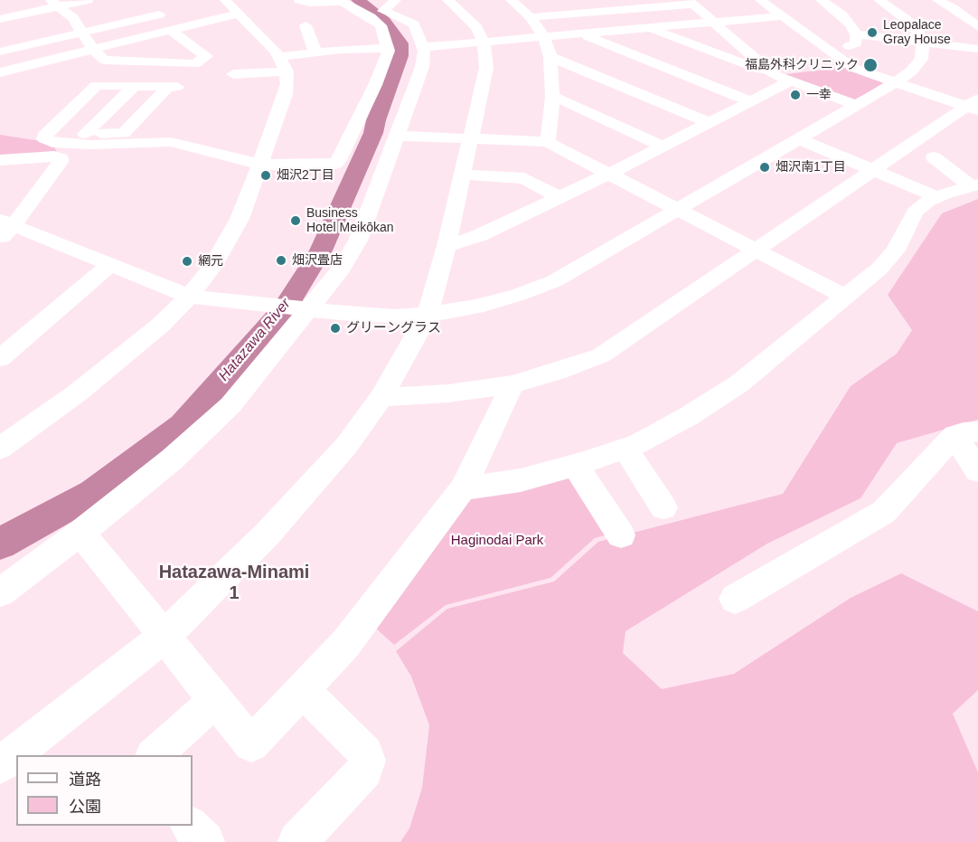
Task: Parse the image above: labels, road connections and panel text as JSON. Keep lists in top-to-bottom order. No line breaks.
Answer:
{"districts":["Hatazawa-Minami 1"],"water":["Hatazawa River"],"parks":["Haginodai Park"],"places":["Leopalace Gray House","福島外科クリニック","一幸","畑沢南1丁目","畑沢2丁目","Business Hotel Meikōkan","畑沢畳店","網元","グリーングラス"],"legend":["道路","公園"]}
